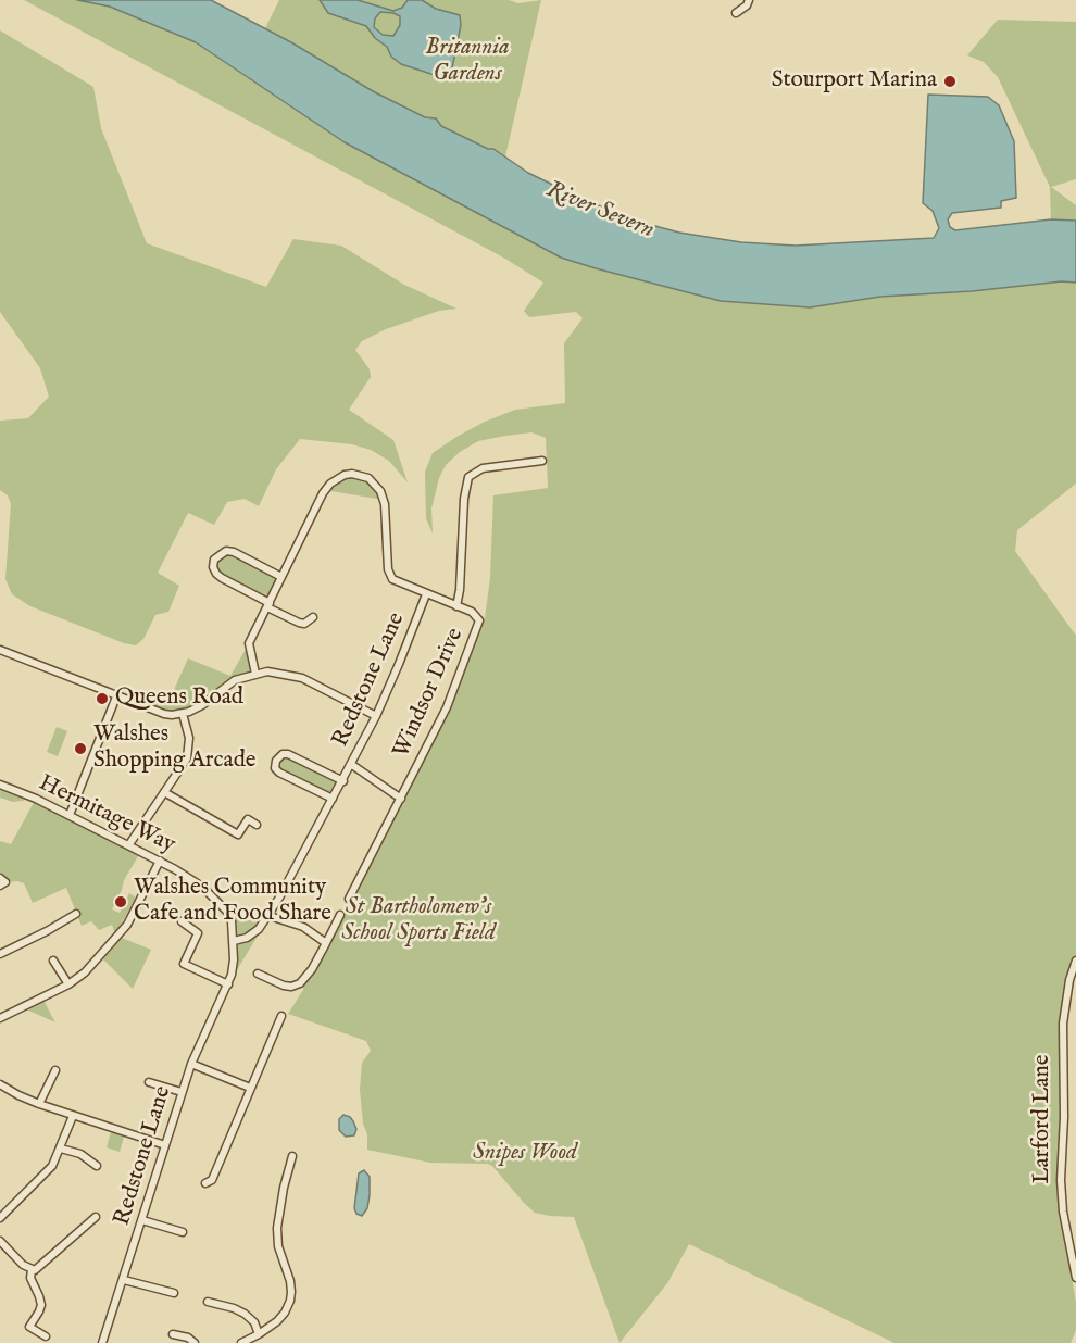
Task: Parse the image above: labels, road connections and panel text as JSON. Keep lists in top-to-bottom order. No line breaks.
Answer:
{"streets":{"street":["Redstone Lane","Windsor Drive","Hermitage Way","Larford Lane"]},"crossings":[["Redstone Lane","Windsor Drive"],["Redstone Lane","Hermitage Way"]],"water":["River Severn"],"parks":["Britannia Gardens","St Bartholomew's School Sports Field","Snipes Wood"],"places":["Stourport Marina","Queens Road","Walshes Shopping Arcade","Walshes Community Cafe and Food Share"]}
